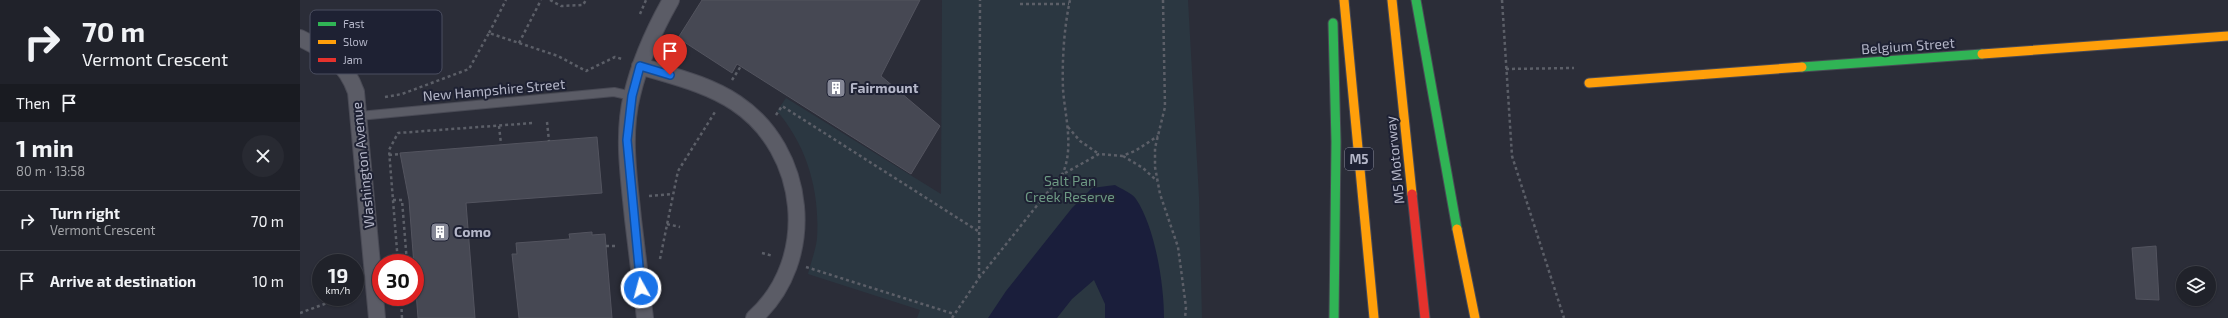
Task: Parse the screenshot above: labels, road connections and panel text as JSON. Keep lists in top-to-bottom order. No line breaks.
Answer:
{"streets":{"main road":["Belgium Street","M5","M5 Motorway"],"street":["Washington Avenue"],"lane":["New Hampshire Street"]},"crossings":[["New Hampshire Street","Washington Avenue"]],"parks":["Salt Pan Creek Reserve"],"places":{"building":["Fairmount","Como"]},"legend":["Fast","Slow","Jam"],"page":{"turn":["70 m","Vermont Crescent"],"then":"Then","heading":["1 min","80 m · 13:58"],"list":[{"name":"Turn right","note":"Vermont Crescent","value":"70 m"},{"name":"Arrive at destination","value":"10 m"}],"speed":"19 km/h","limit":"30"}}
